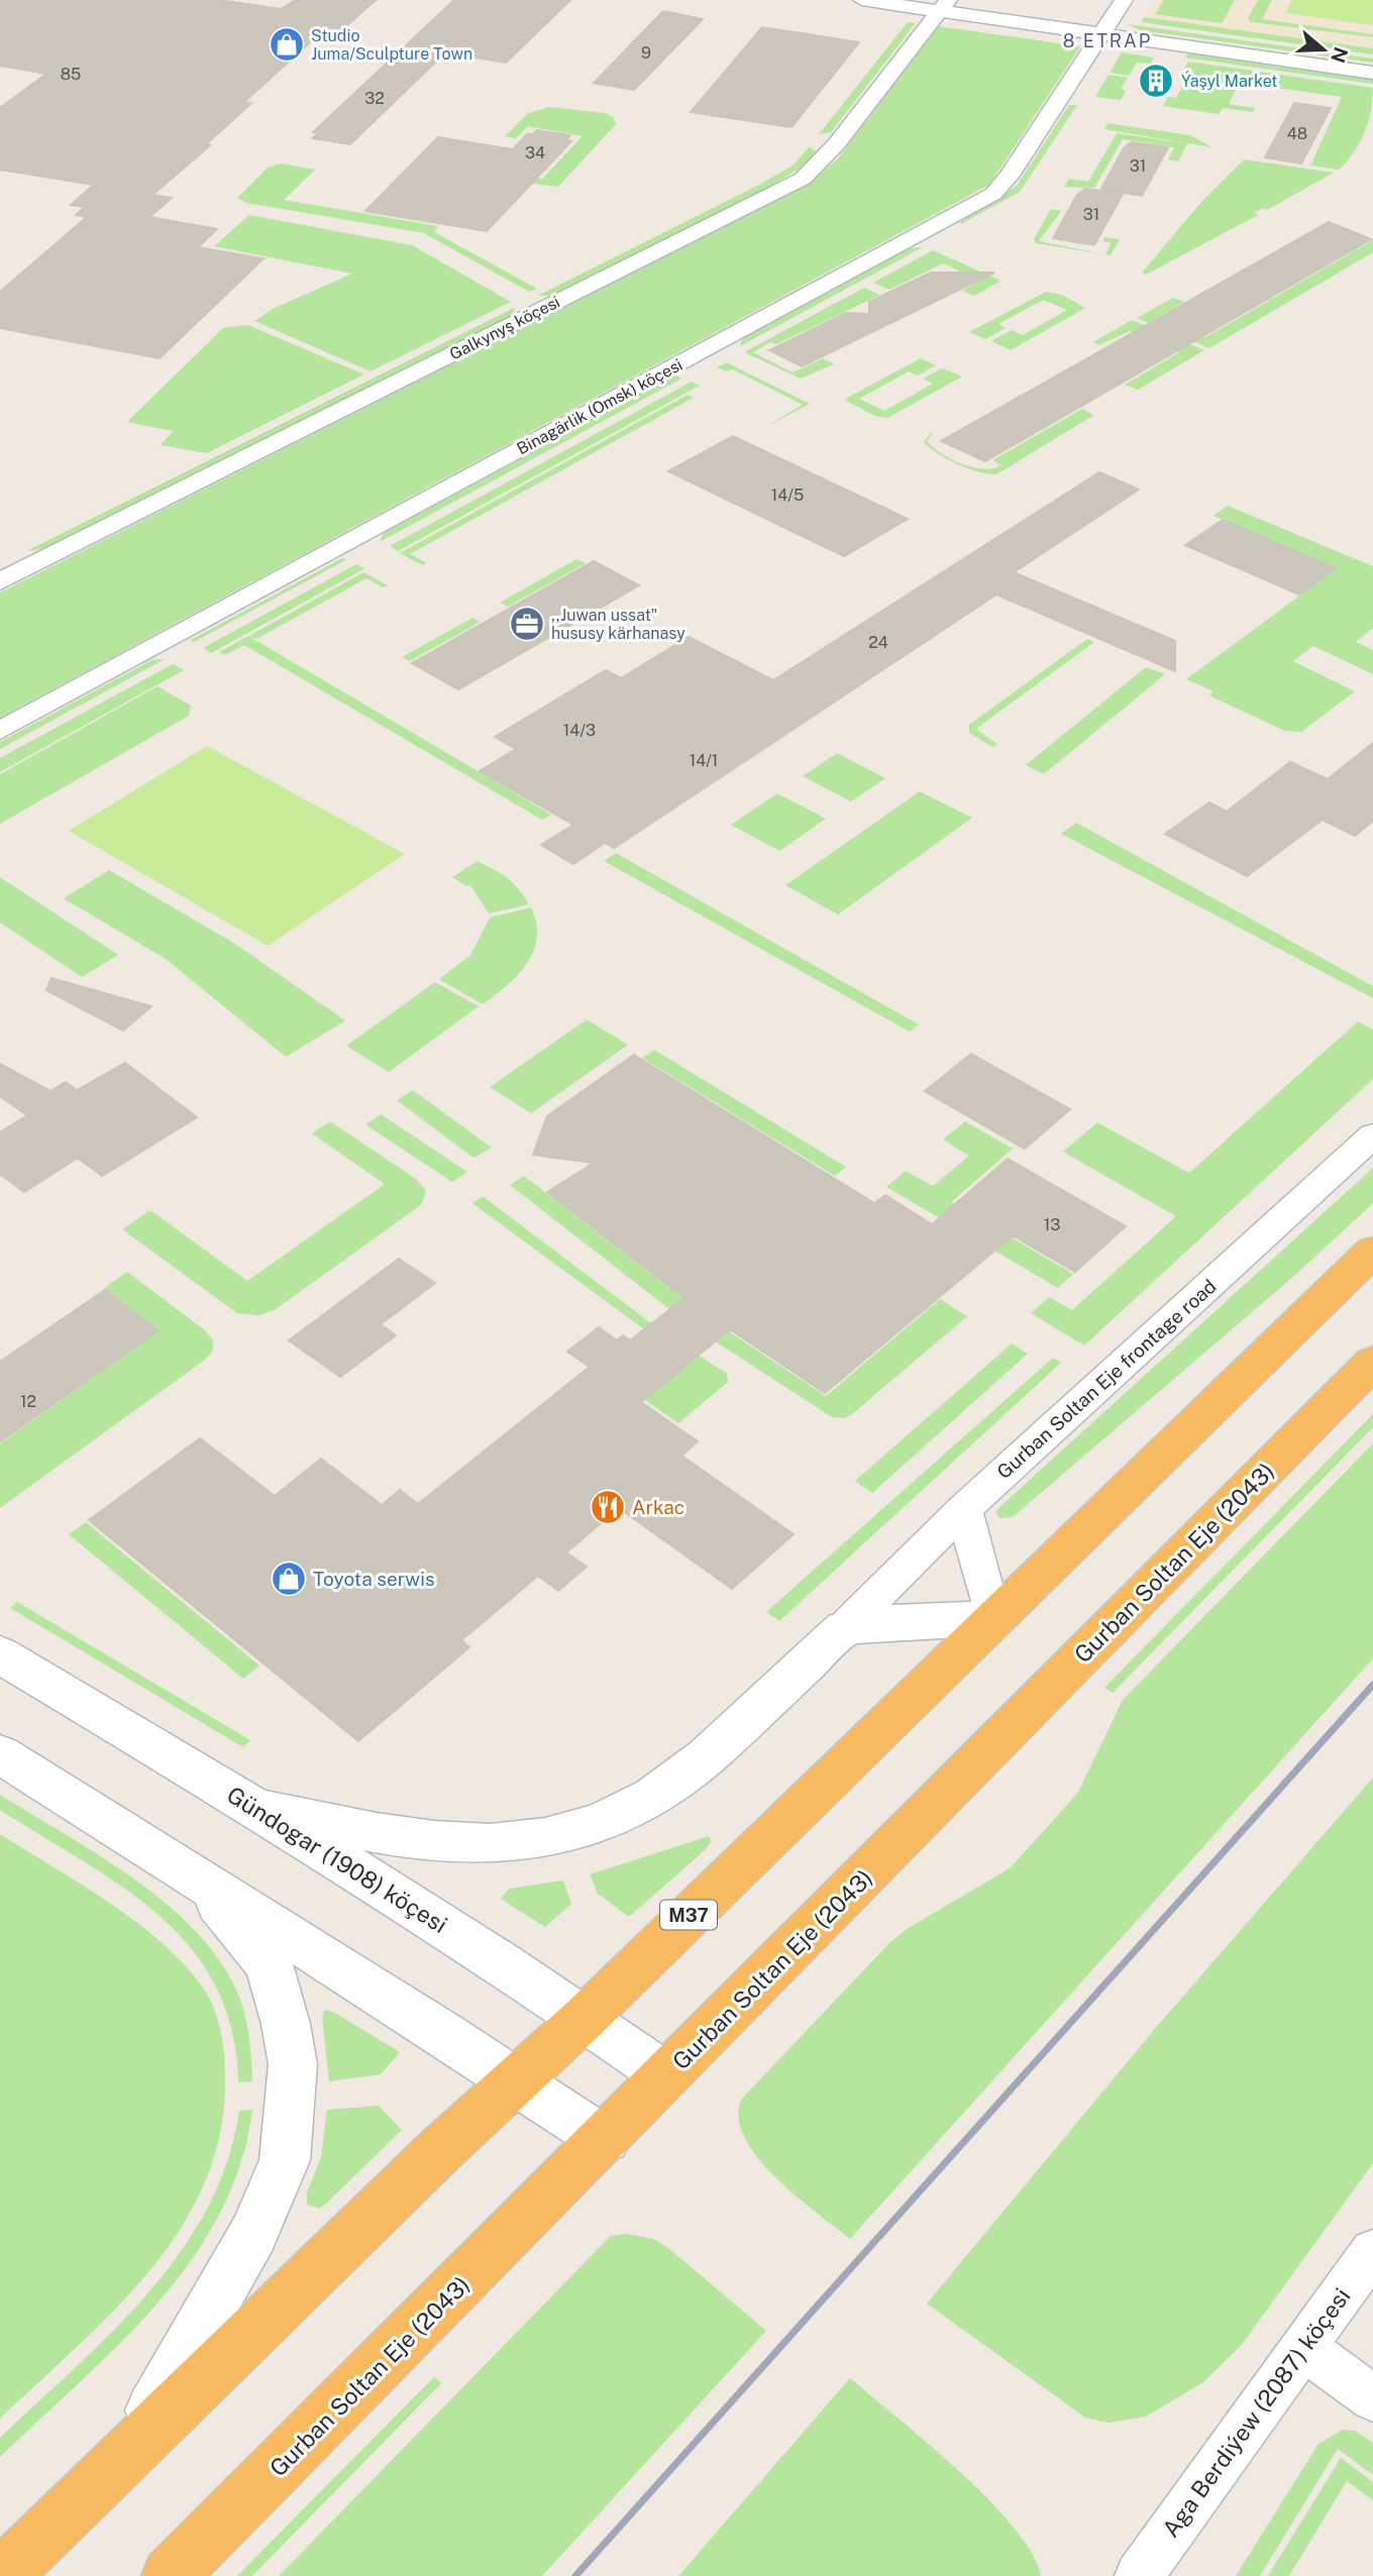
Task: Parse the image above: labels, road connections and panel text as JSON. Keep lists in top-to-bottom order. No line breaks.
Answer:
{"streets":{"highway":["Gurban Soltan Eje (2043)","M37"],"main road":["Gündogar (1908) köçesi"],"street":["Galkynyş köçesi","Binagärlik (Omsk) köçesi","Gurban Soltan Eje frontage road","Aga Berdiýew (2087) köçesi"]},"crossings":[["Gurban Soltan Eje (2043)","Gündogar (1908) köçesi"],["Gündogar (1908) köçesi","M37"]],"districts":["8 ETRAP"],"places":{"shop":["Studio Juma/Sculpture Town","Toyota serwis"],"building":["Ýaşyl Market"],"office":[",,Juwan ussat\" hususy kärhanasy"],"restaurant":["Arkac"]},"house_numbers":["9","85","32","48","34","31","31","14/5","24","14/3","14/1","13","12"],"north":"right"}
